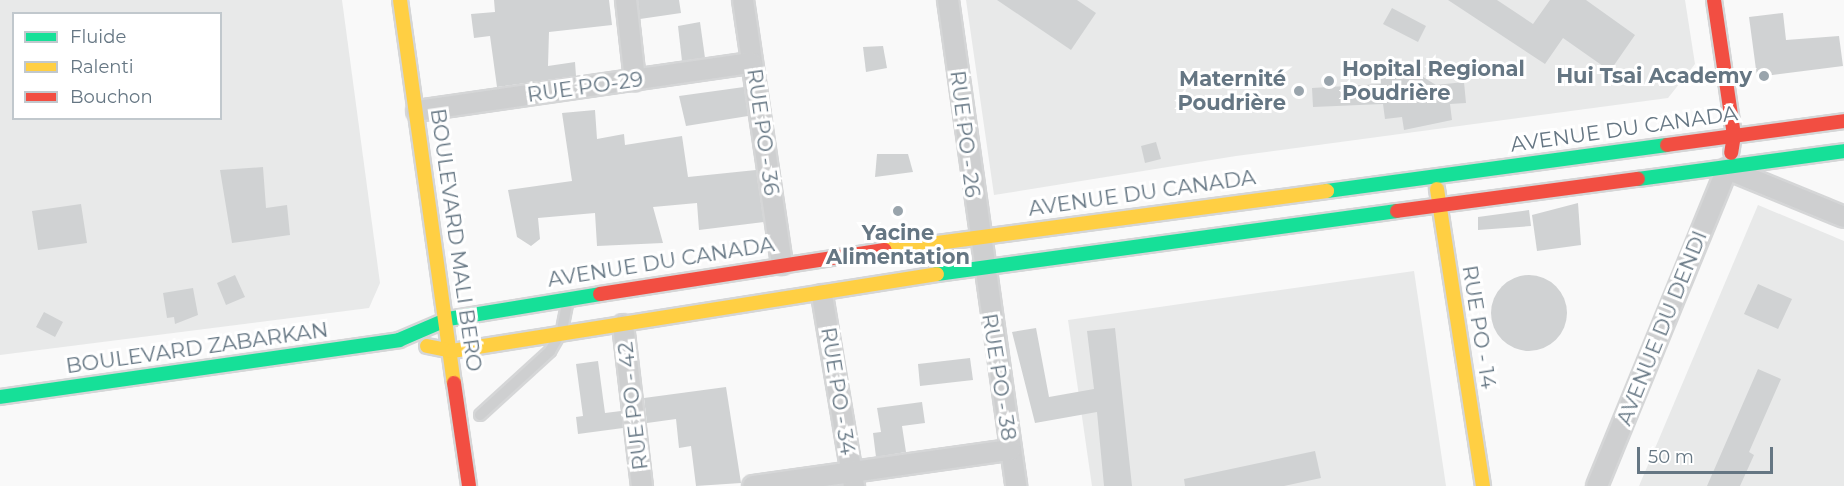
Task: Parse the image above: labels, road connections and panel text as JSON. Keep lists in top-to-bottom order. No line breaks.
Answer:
{"streets":{"street":["RUE PO-29","AVENUE DU CANADA","RUE PO - 36","RUE PO - 26","BOULEVARD MALI BERO","RUE PO - 14","AVENUE DU DENDI","BOULEVARD ZABARKAN","RUE PO - 38","RUE PO - 34","RUE PO - 42"]},"crossings":[["RUE PO-29","RUE PO - 36"],["RUE PO-29","BOULEVARD MALI BERO"],["AVENUE DU CANADA","RUE PO - 36"],["AVENUE DU CANADA","RUE PO - 26"],["AVENUE DU CANADA","BOULEVARD MALI BERO"],["AVENUE DU CANADA","RUE PO - 14"],["AVENUE DU CANADA","BOULEVARD ZABARKAN"],["RUE PO - 26","RUE PO - 38"],["BOULEVARD MALI BERO","BOULEVARD ZABARKAN"]],"places":["Hui Tsai Academy","Hopital Regional Poudrière","Maternité Poudrière","Yacine Alimentation"],"legend":["Fluide","Ralenti","Bouchon"],"scale_bar":"50 m"}
